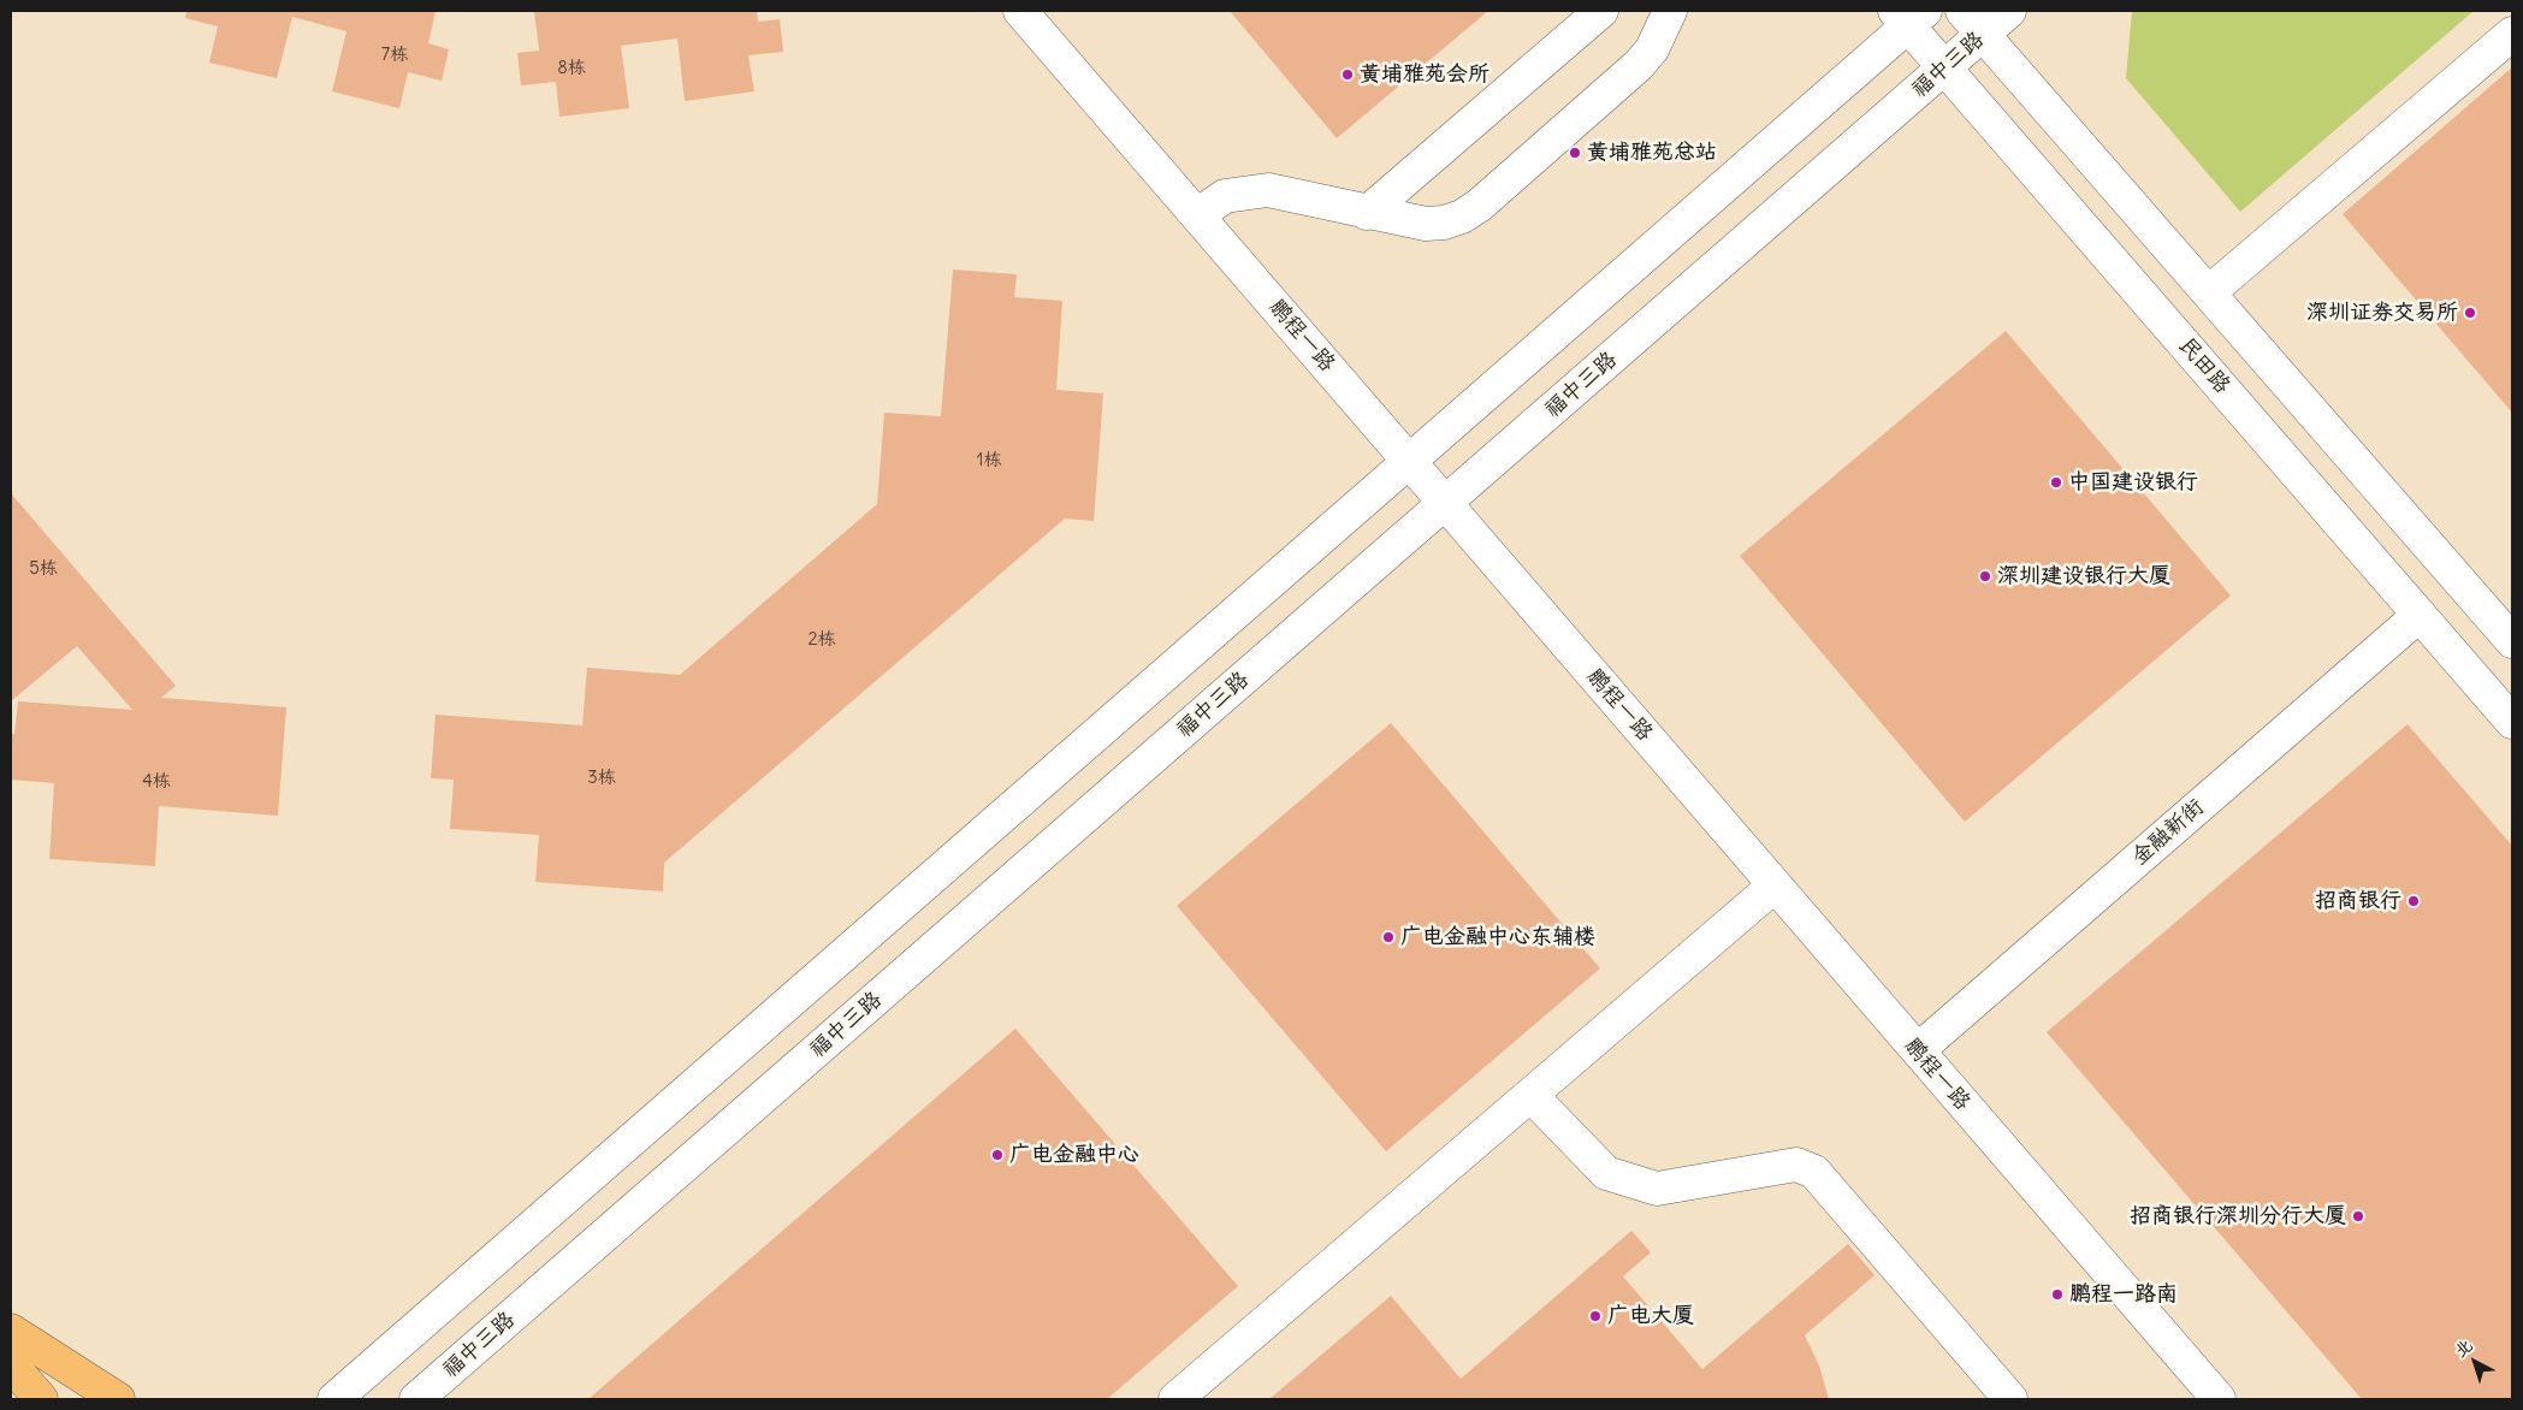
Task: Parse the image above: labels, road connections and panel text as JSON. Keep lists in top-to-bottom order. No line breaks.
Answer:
{"streets":{"street":["福中三路","鹏程一路","民田路","金融新街"]},"crossings":[["福中三路","鹏程一路"],["福中三路","民田路"],["鹏程一路","金融新街"],["民田路","金融新街"]],"places":["黄埔雅苑会所","黄埔雅苑总站","深圳证券交易所","中国建设银行","深圳建设银行大厦","招商银行","广电金融中心东辅楼","广电金融中心","招商银行深圳分行大厦","鹏程一路南","广电大厦"],"house_numbers":["7栋","8栋","1栋","5栋","2栋","3栋","4栋"],"north":"top left"}
